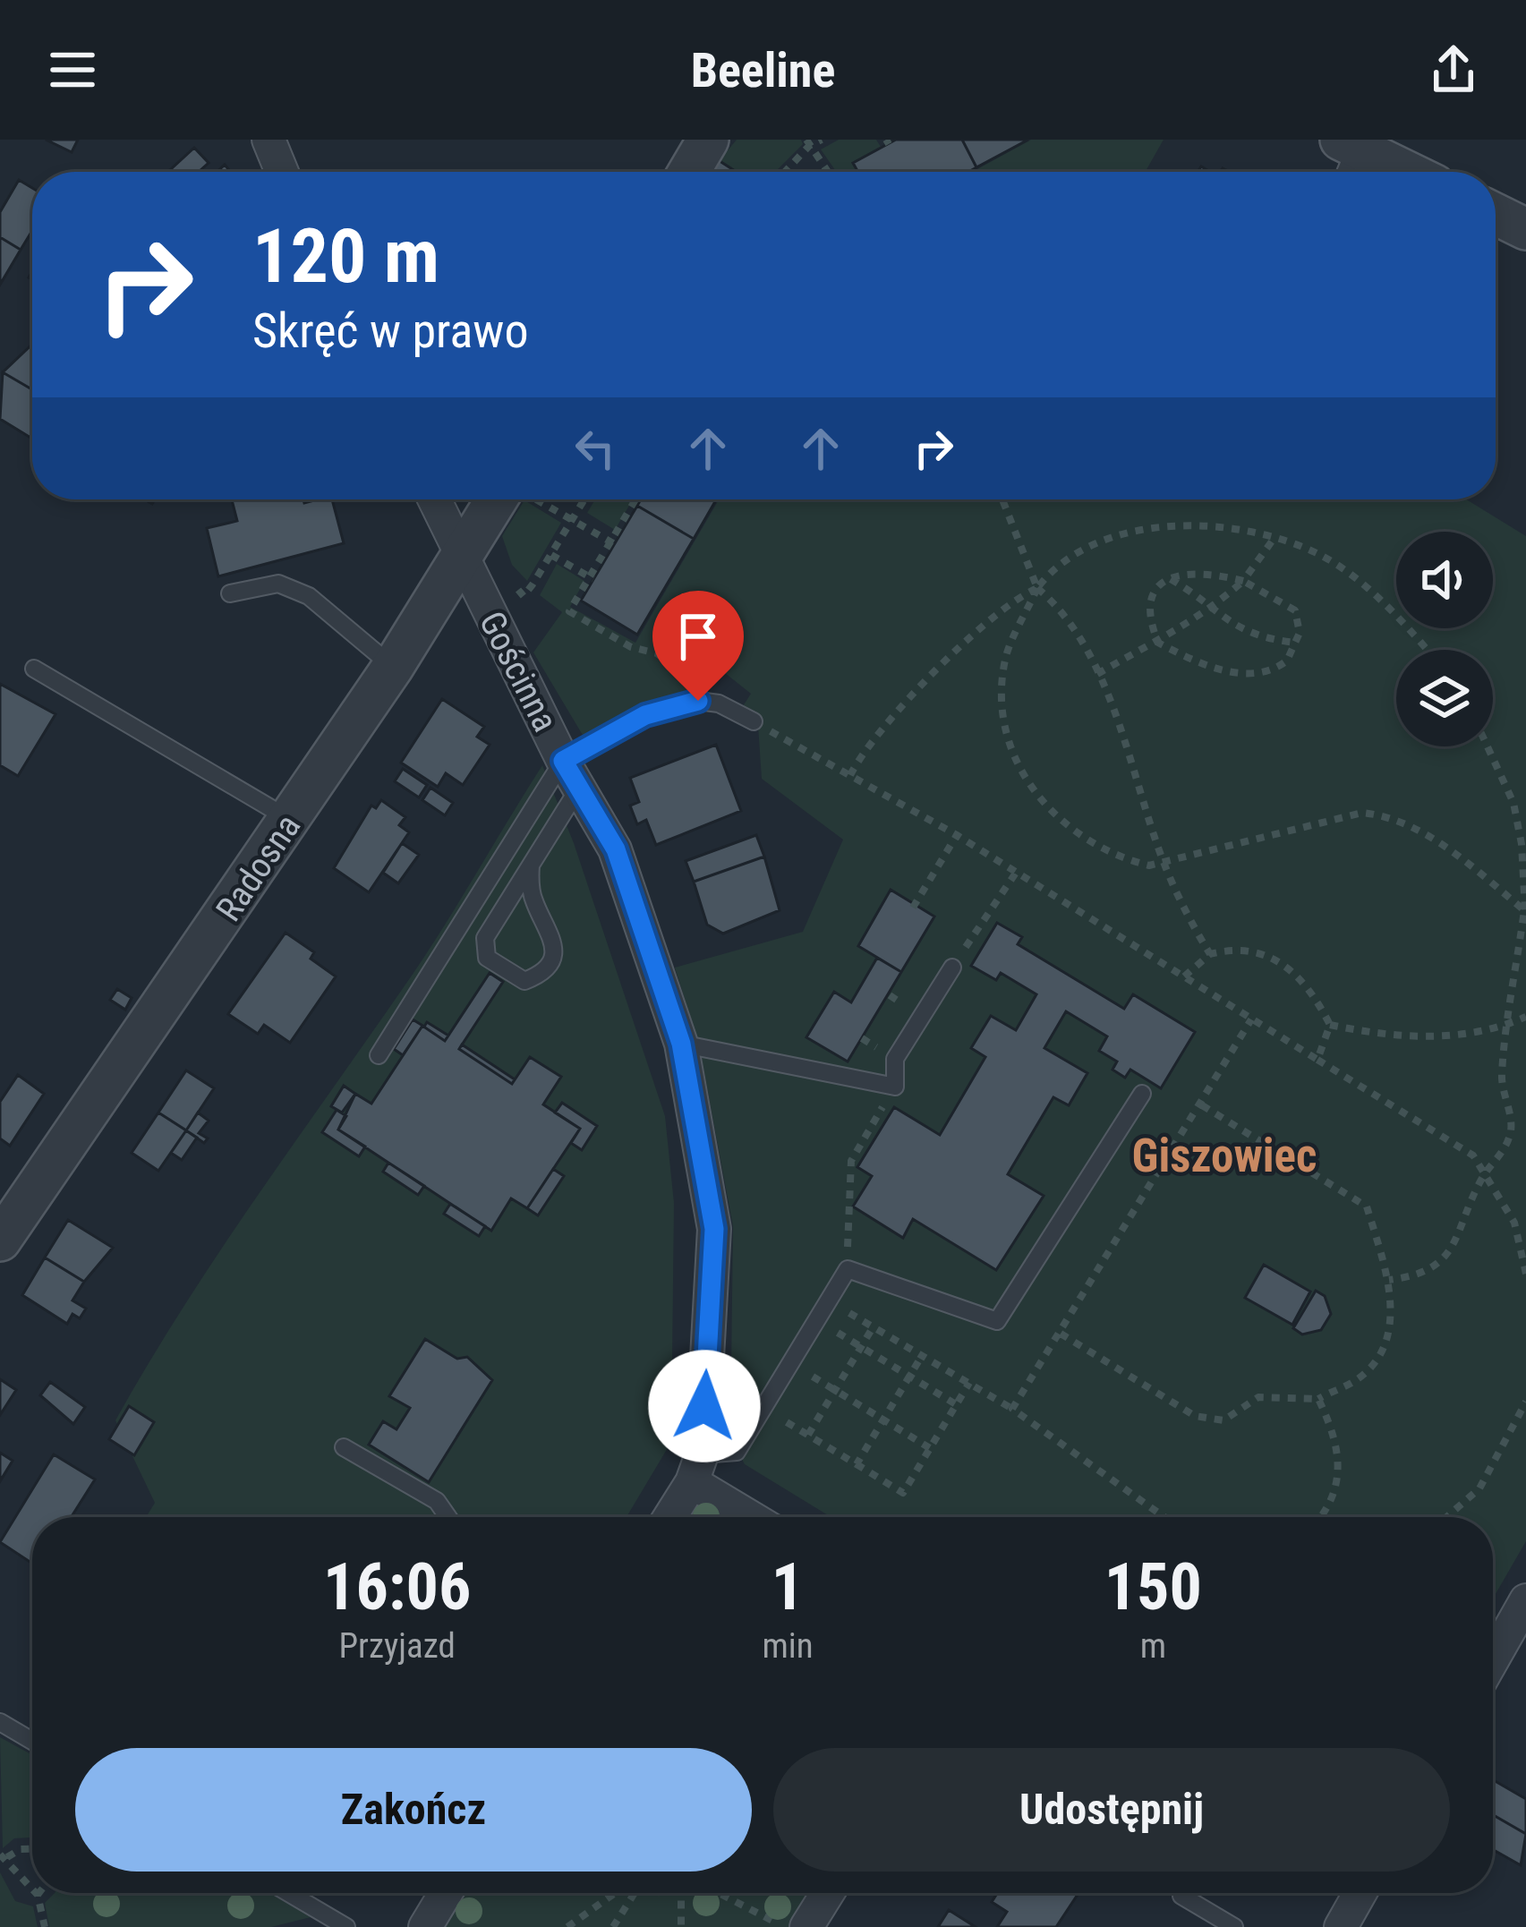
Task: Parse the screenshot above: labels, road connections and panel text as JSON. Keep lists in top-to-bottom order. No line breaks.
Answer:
{"streets":{"street":["Gościnna","Radosna"]},"crossings":[["Gościnna","Radosna"]],"districts":["Giszowiec"],"page":{"header":"Beeline","turn":["120 m","Skręć w prawo"],"eta":["16:06","Przyjazd","1","min","150","m"],"buttons":["Zakończ","Udostępnij"]}}
